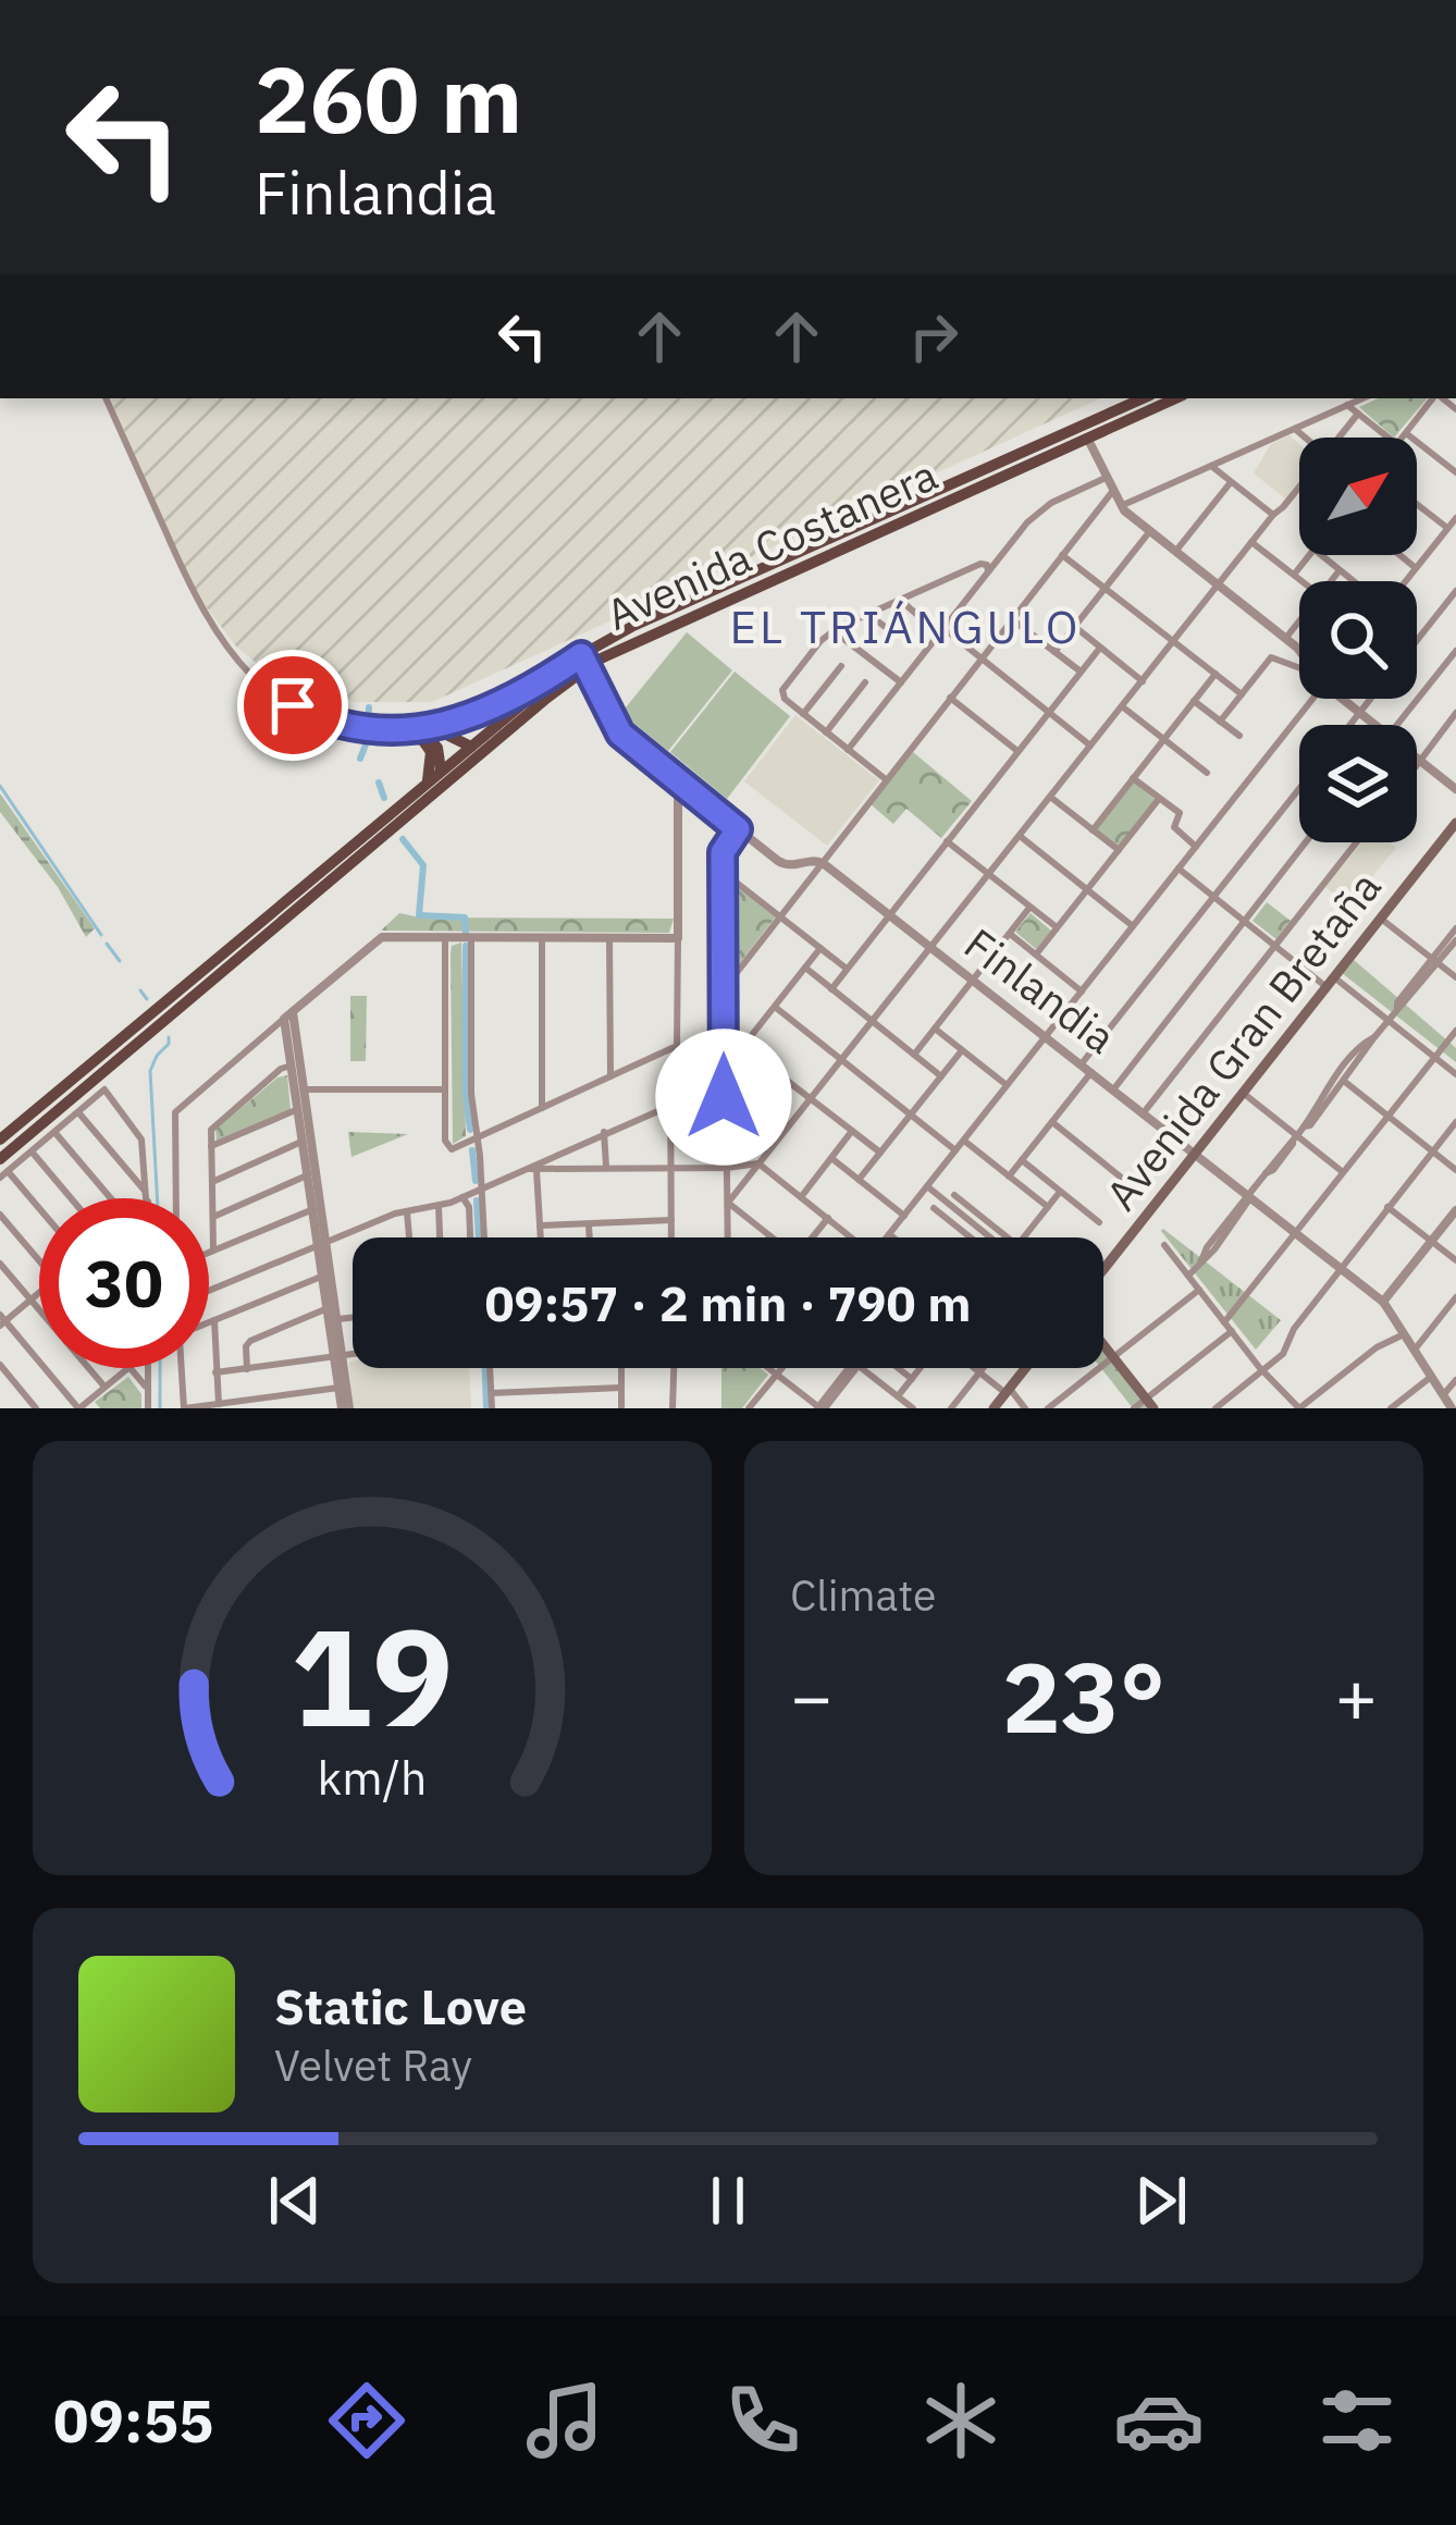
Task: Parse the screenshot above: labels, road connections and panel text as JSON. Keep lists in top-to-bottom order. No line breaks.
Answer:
{"streets":{"main road":["Avenida Costanera","Avenida Gran Bretaña"],"street":["Finlandia"]},"crossings":[["Avenida Costanera","Finlandia"],["Finlandia","Avenida Gran Bretaña"]],"districts":["EL TRIÁNGULO"],"north":"top right","page":{"turn":["260 m","Finlandia"],"limit":"30","trip":"09:57 · 2 min · 790 m","tile":"Climate","heat":["−","23°","+"],"song":["Static Love","Velvet Ray"],"tabs":"09:55","gauge":["19","km/h"]}}
